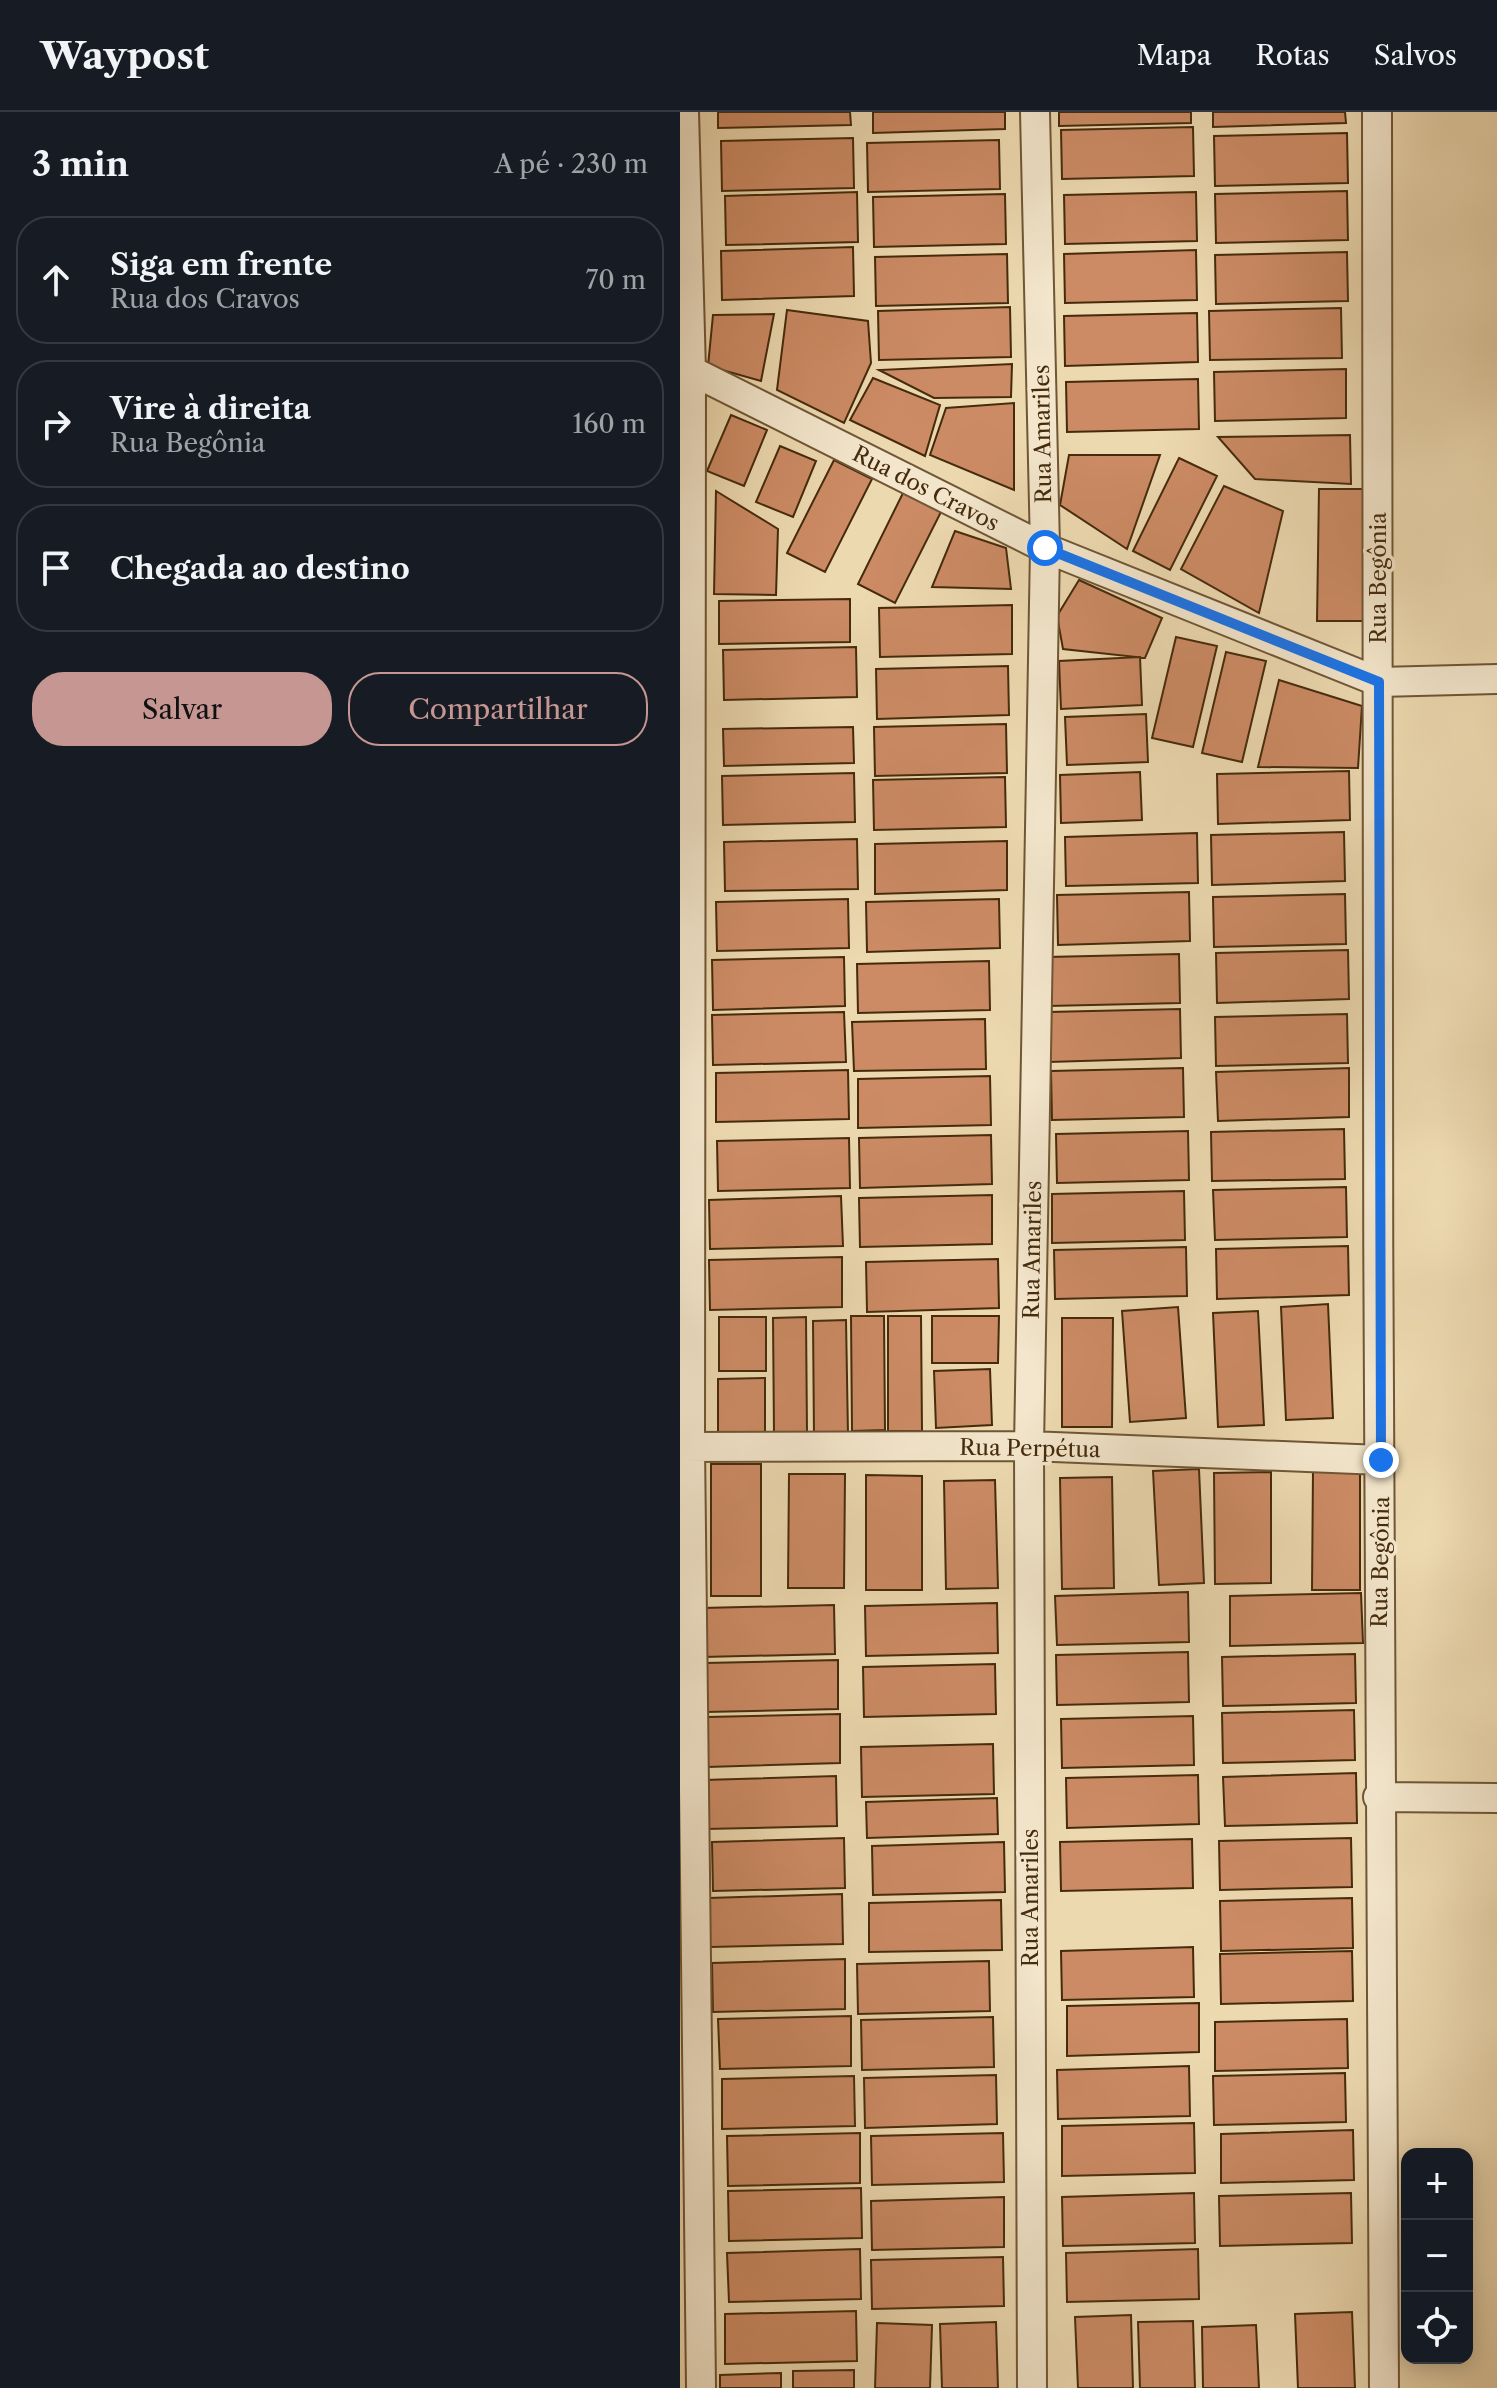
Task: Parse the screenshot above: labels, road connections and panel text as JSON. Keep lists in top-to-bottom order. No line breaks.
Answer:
{"streets":{"street":["Rua Amariles","Rua dos Cravos","Rua Begônia","Rua Perpétua"]},"crossings":[["Rua Amariles","Rua dos Cravos"],["Rua Amariles","Rua Perpétua"],["Rua dos Cravos","Rua Begônia"],["Rua Begônia","Rua Perpétua"]],"page":{"header":"Waypost","nav":["Mapa","Rotas","Salvos"],"heading":["3 min","A pé · 230 m"],"list":[["Siga em frente","Rua dos Cravos","70 m"],["Vire à direita","Rua Begônia","160 m"],"Chegada ao destino"],"buttons":["Salvar","Compartilhar"],"map_buttons":["+","−"]}}
